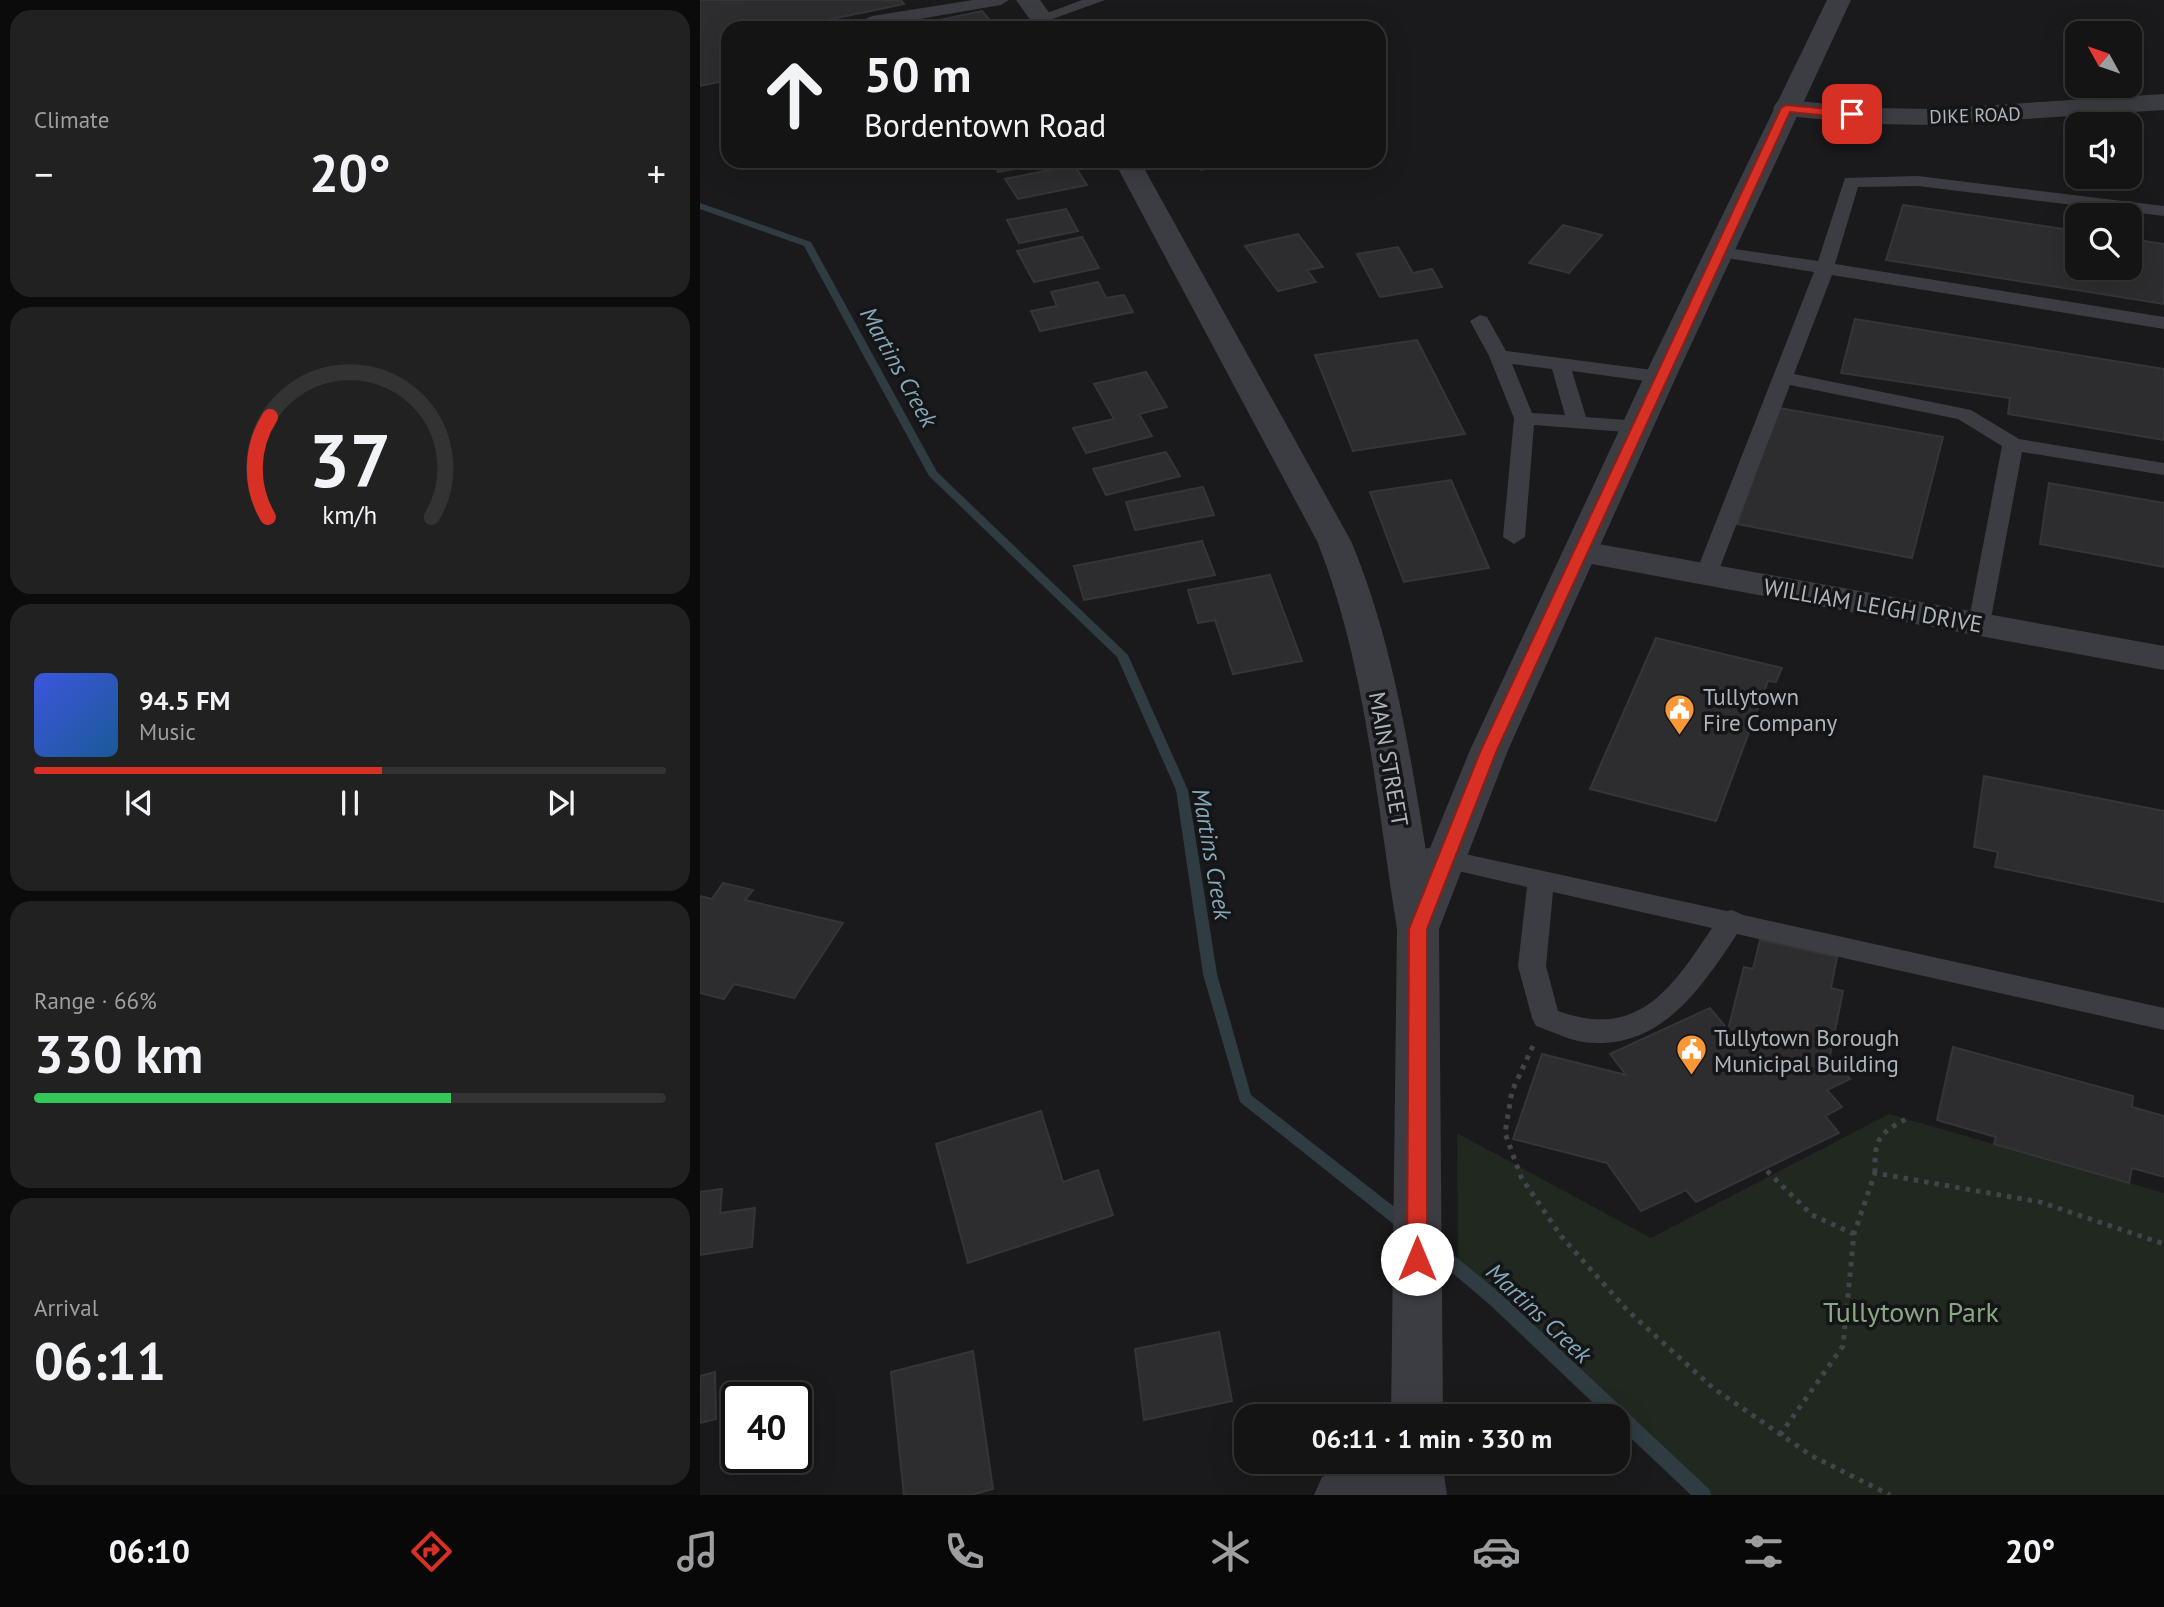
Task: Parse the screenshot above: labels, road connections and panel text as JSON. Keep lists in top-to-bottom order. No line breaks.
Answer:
{"streets":{"street":["DIKE ROAD","WILLIAM LEIGH DRIVE","MAIN STREET"]},"water":["Martins Creek"],"parks":["Tullytown Park"],"places":{"public building":["Tullytown Fire Company","Tullytown Borough Municipal Building"]},"north":"top left","page":{"tile":["Climate",["Range · 66%","330 km"],["Arrival","06:11"]],"turn":["50 m","Bordentown Road"],"heat":["−","20°","+"],"song":["94.5 FM","Music"],"limit":"40","trip":"06:11 · 1 min · 330 m","tabs":["06:10","20°"],"gauge":["37","km/h"]}}
